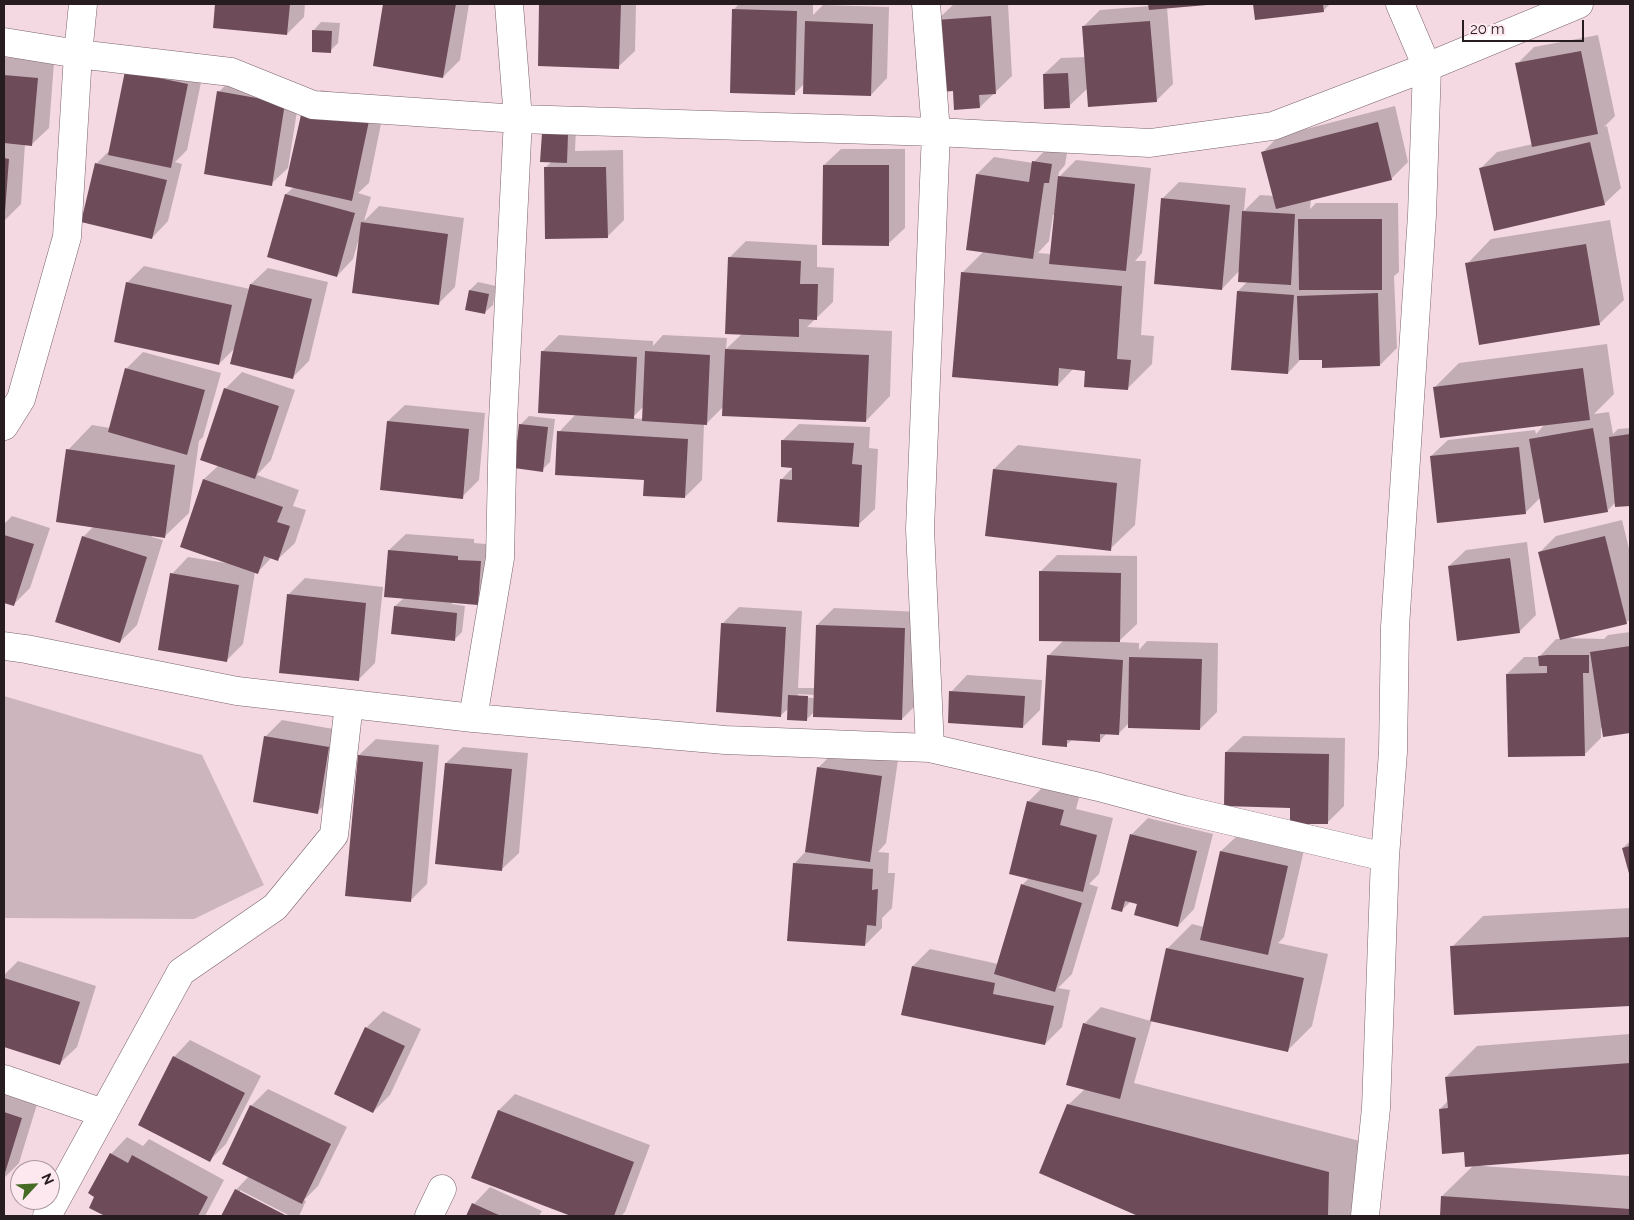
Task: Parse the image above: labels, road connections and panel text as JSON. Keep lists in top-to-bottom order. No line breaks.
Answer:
{"scale_bar":"20 m","north":"top right"}
